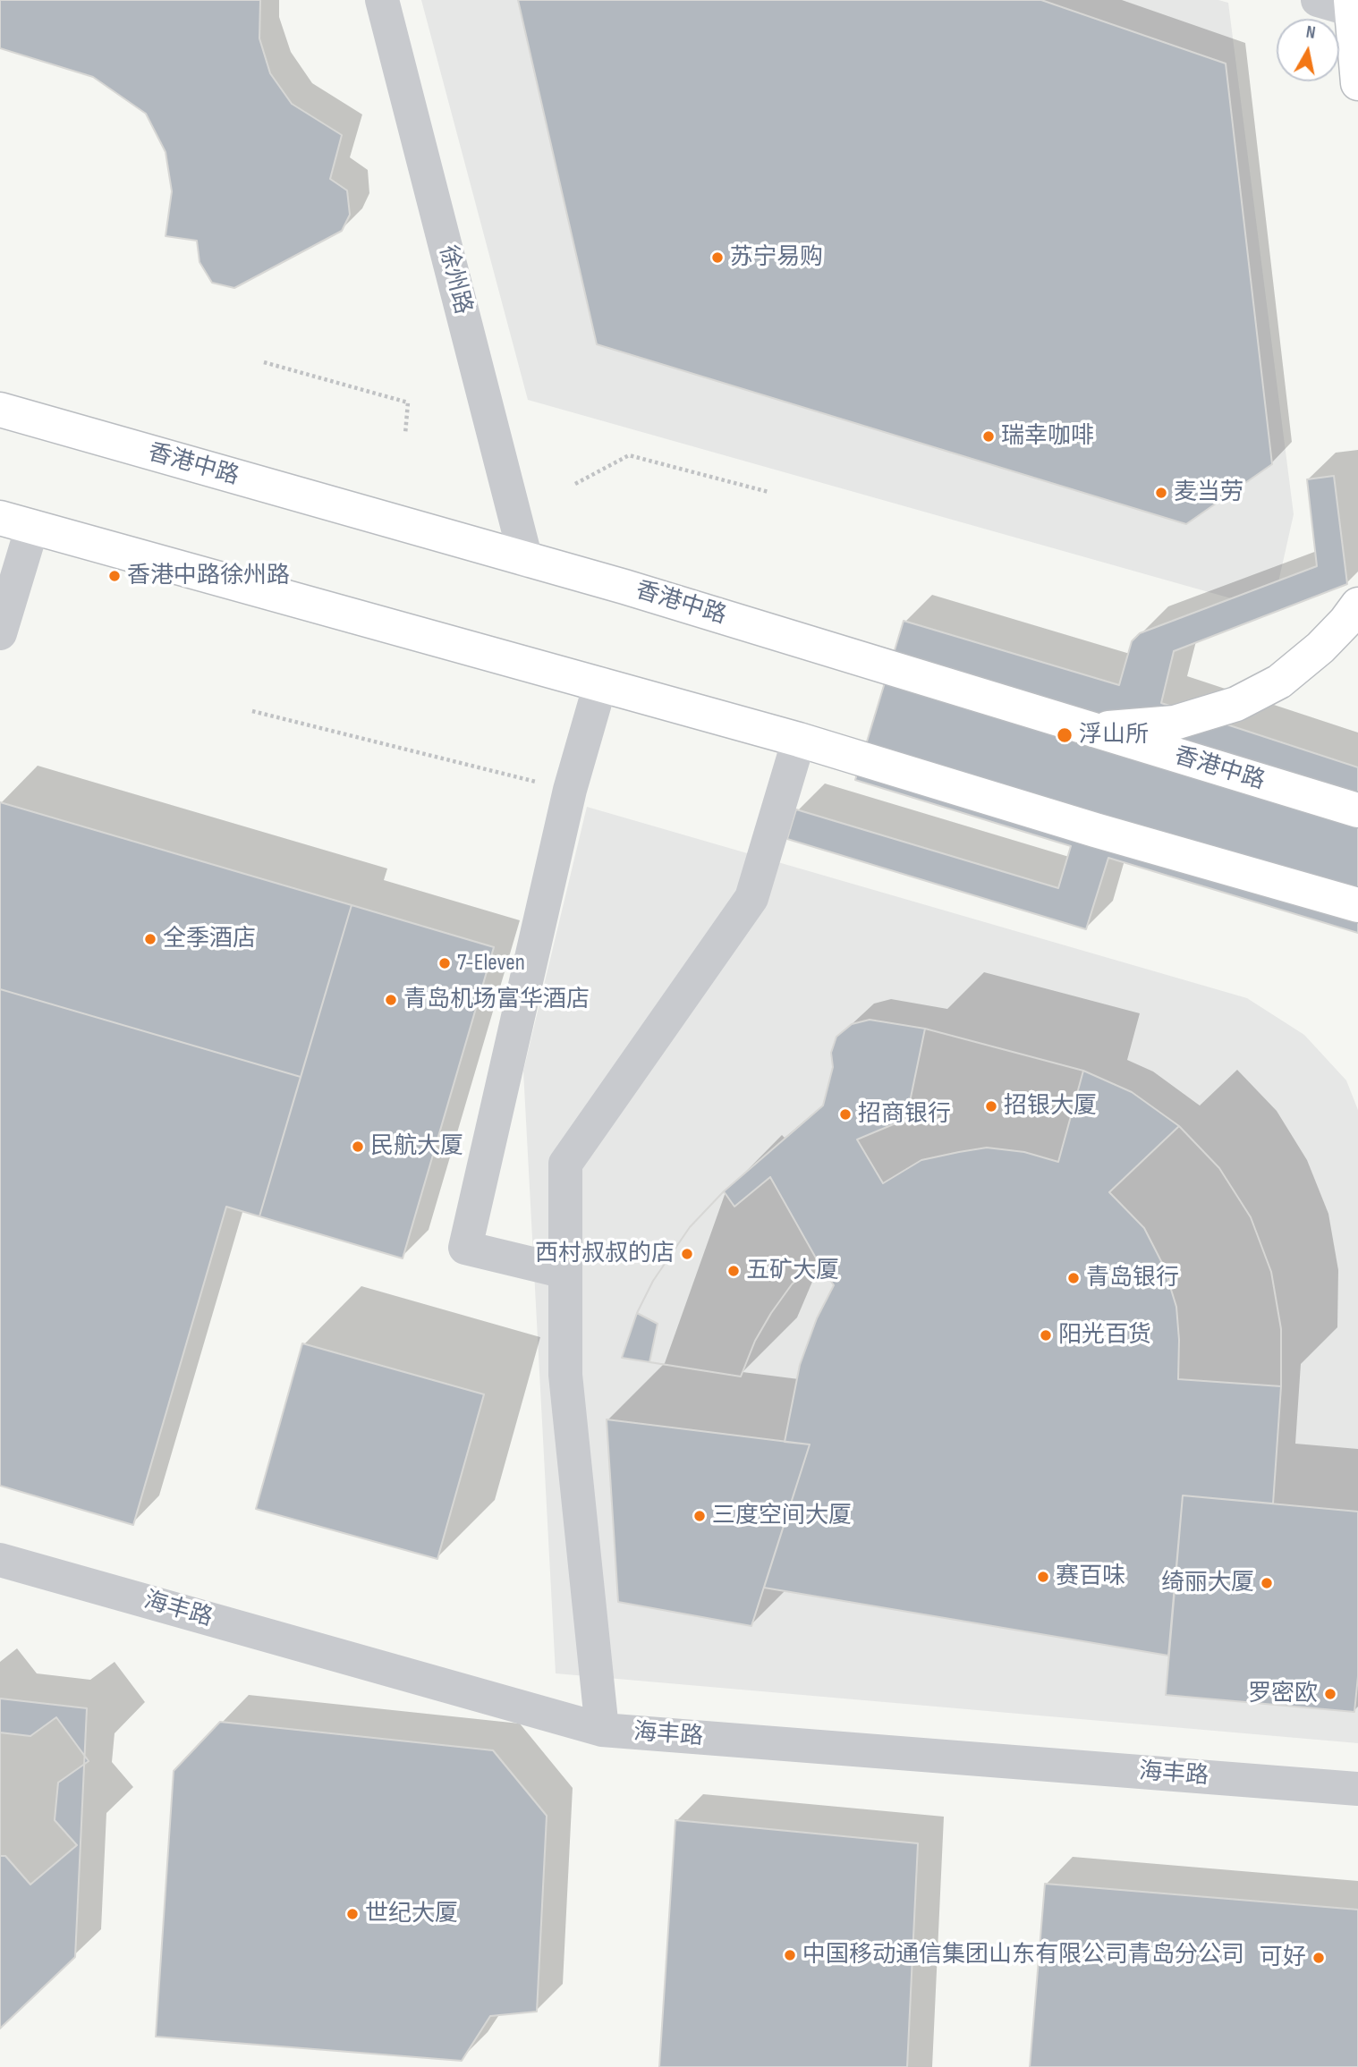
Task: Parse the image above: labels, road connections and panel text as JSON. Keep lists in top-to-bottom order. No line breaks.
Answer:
{"streets":{"main road":["香港中路"],"street":["徐州路","海丰路"]},"crossings":[["徐州路","香港中路"]],"places":["苏宁易购","瑞幸咖啡","麦当劳","香港中路徐州路","浮山所","全季酒店","7-Eleven","青岛机场富华酒店","招银大厦","招商银行","民航大厦","西村叔叔的店","五矿大厦","青岛银行","阳光百货","三度空间大厦","赛百味","绮丽大厦","罗密欧","世纪大厦","中国移动通信集团山东有限公司青岛分公司","可好"],"north":"top"}
